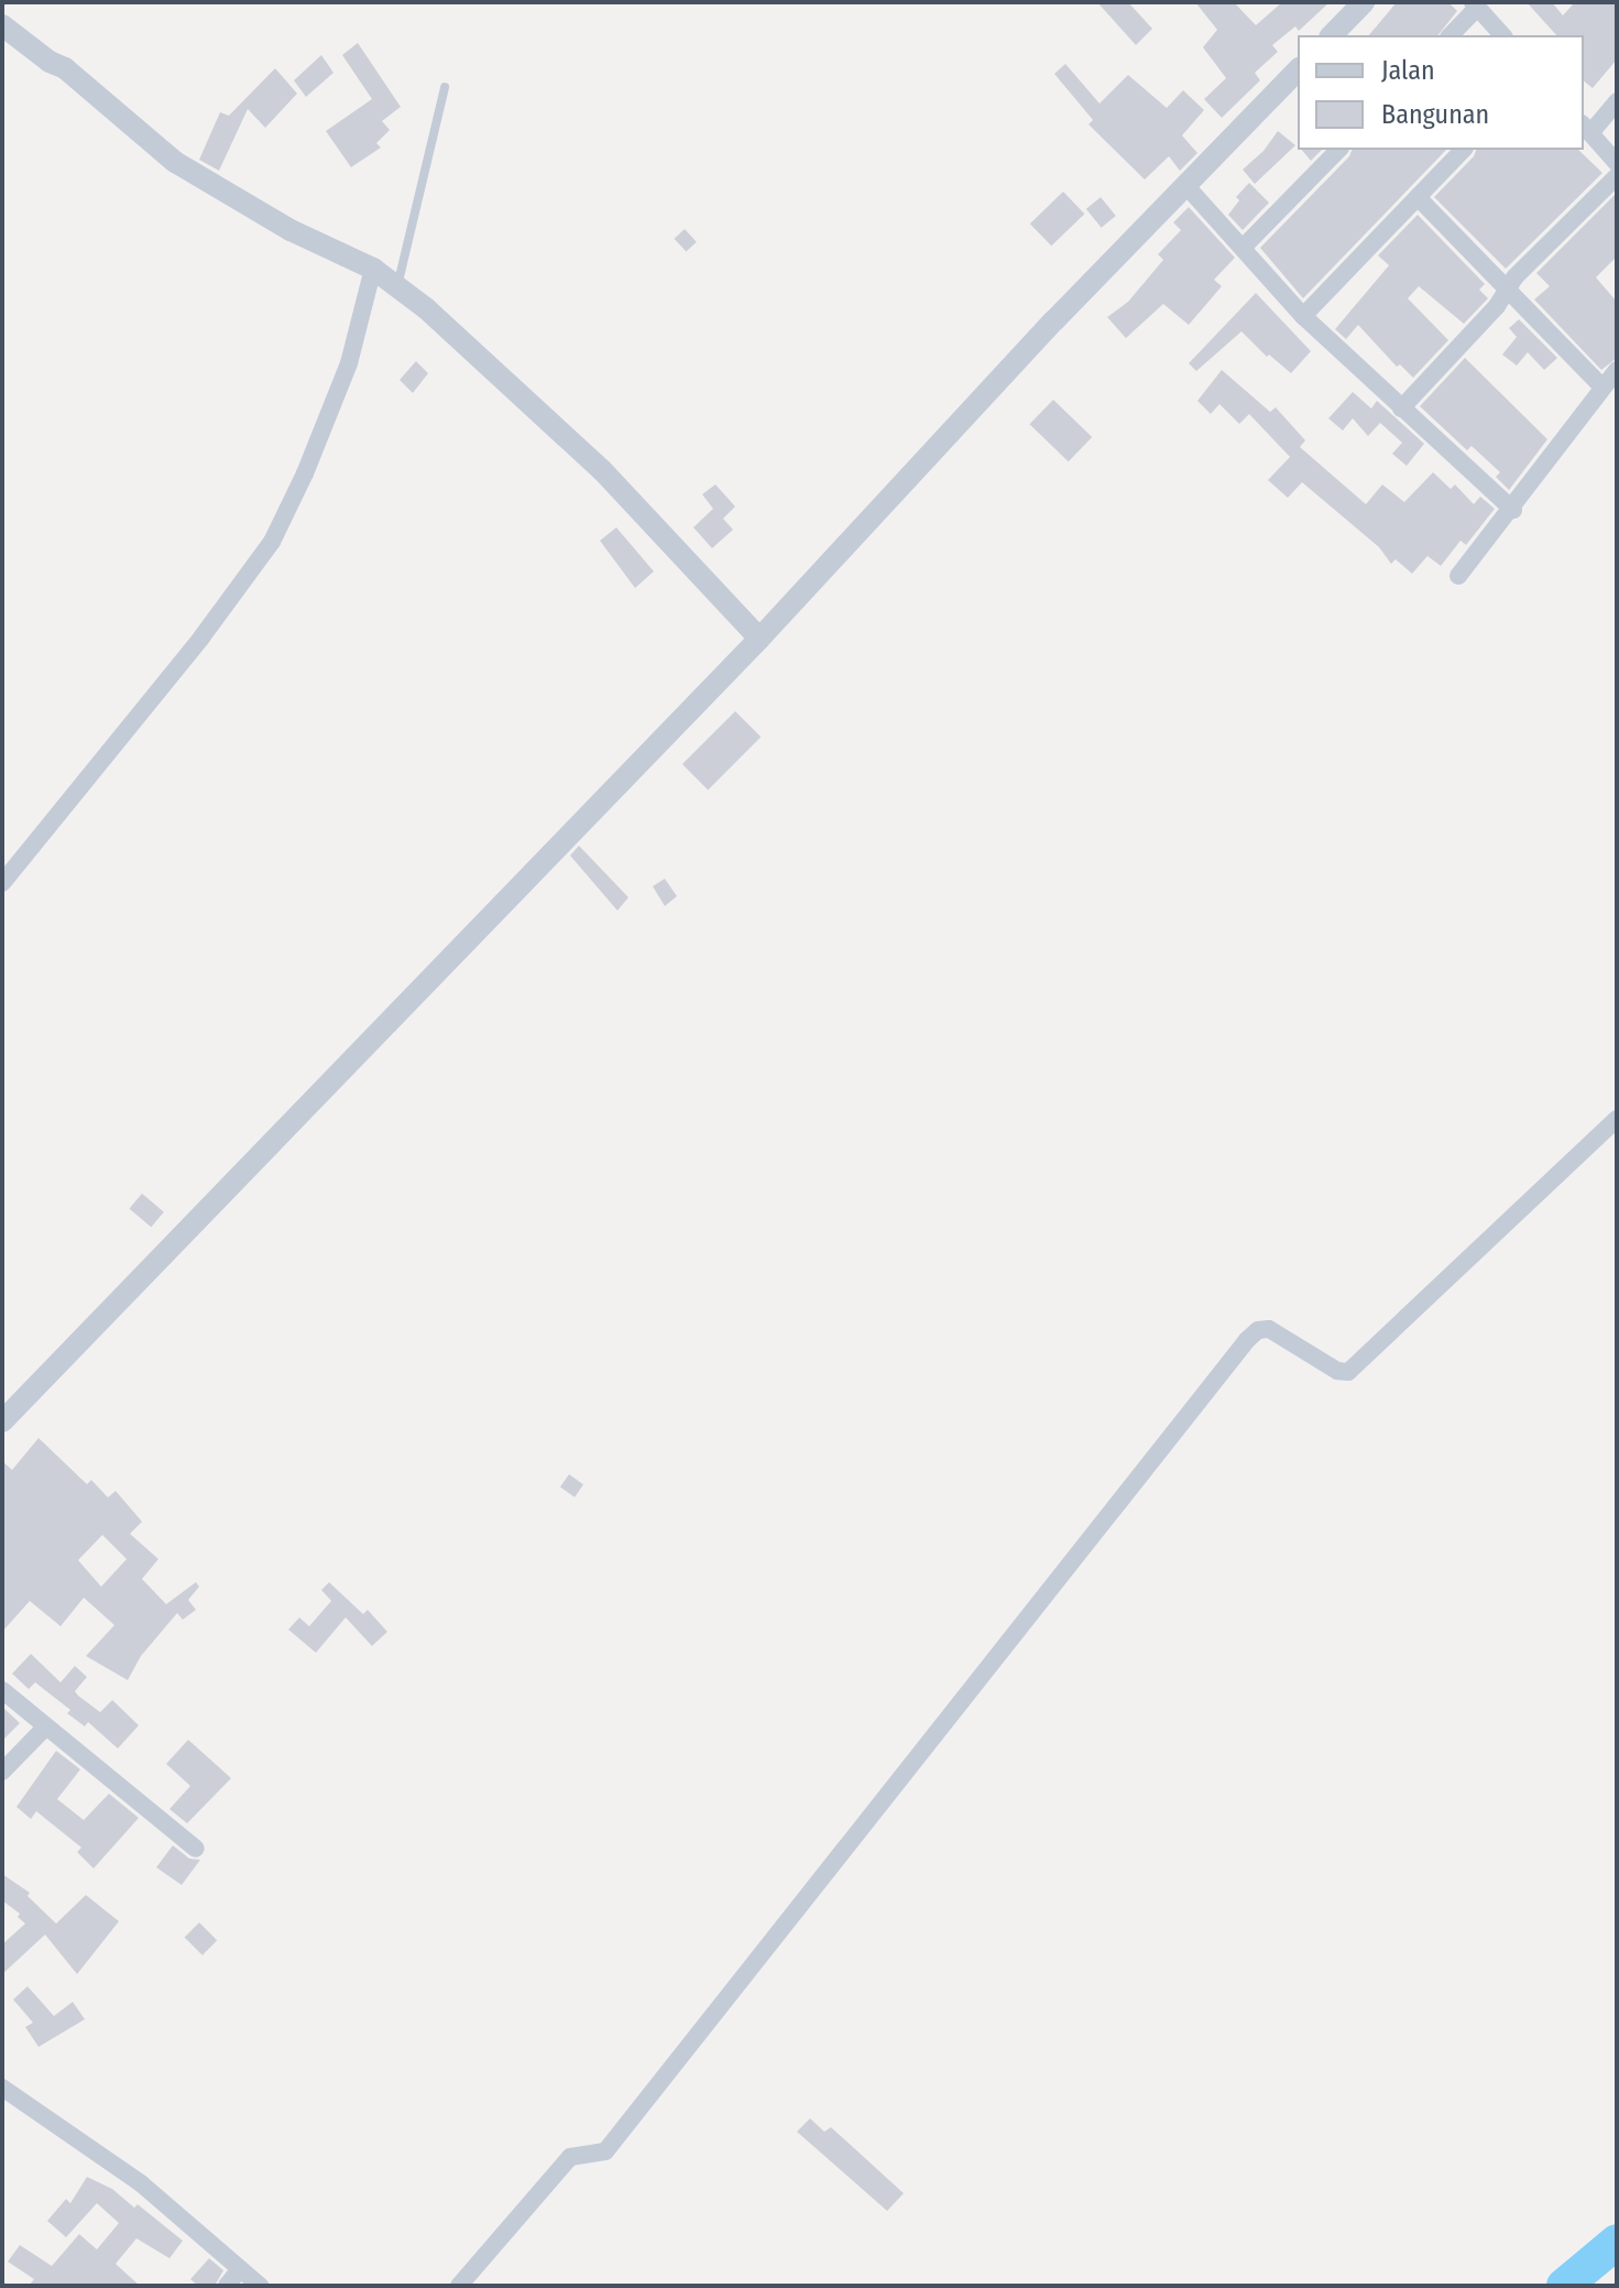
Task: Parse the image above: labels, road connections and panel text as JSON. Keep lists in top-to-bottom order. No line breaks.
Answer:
{"legend":["Jalan","Bangunan"]}
